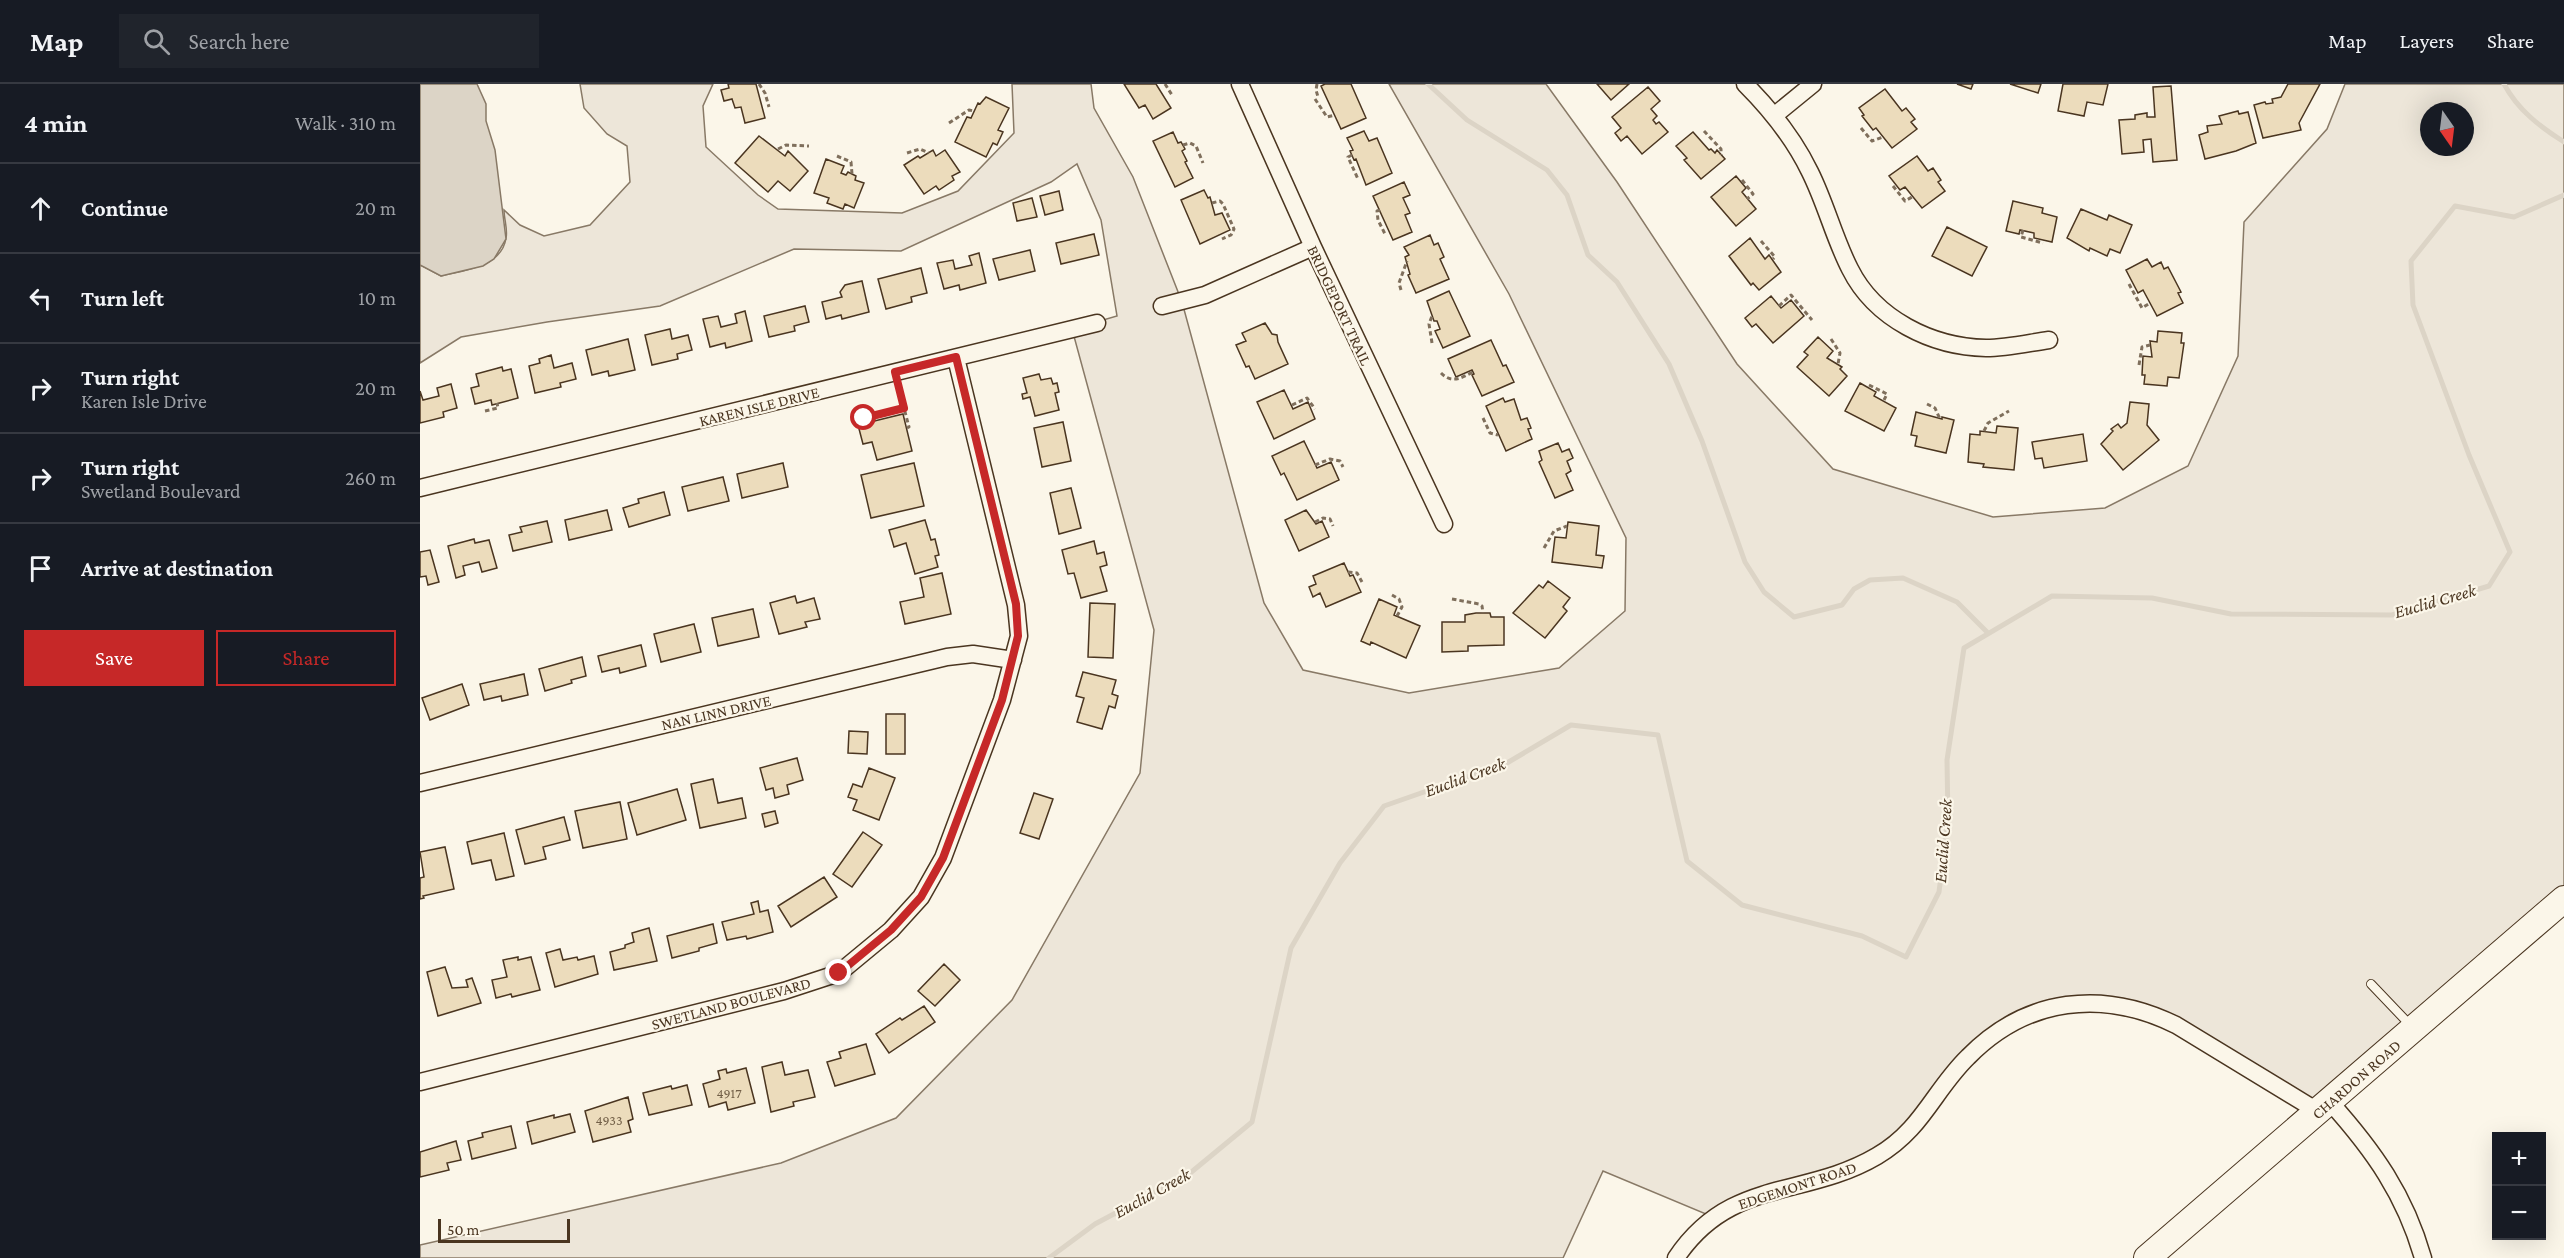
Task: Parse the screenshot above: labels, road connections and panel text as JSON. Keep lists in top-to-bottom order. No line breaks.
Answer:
{"streets":{"main road":["CHARDON ROAD"],"street":["BRIDGEPORT TRAIL","KAREN ISLE DRIVE","NAN LINN DRIVE","SWETLAND BOULEVARD","EDGEMONT ROAD"]},"crossings":[["KAREN ISLE DRIVE","SWETLAND BOULEVARD"],["NAN LINN DRIVE","SWETLAND BOULEVARD"],["CHARDON ROAD","EDGEMONT ROAD"]],"water":["Euclid Creek"],"house_numbers":["4917","4933"],"scale_bar":"50 m","north":"bottom","page":{"header":"Map","search":"Search here","nav":["Map","Layers","Share"],"heading":["4 min","Walk · 310 m"],"list":[["Continue","20 m"],["Turn left","10 m"],["Turn right","Karen Isle Drive","20 m"],["Turn right","Swetland Boulevard","260 m"],"Arrive at destination"],"buttons":["Save","Share"],"map_buttons":["+","−"],"scale":"50 m"}}
